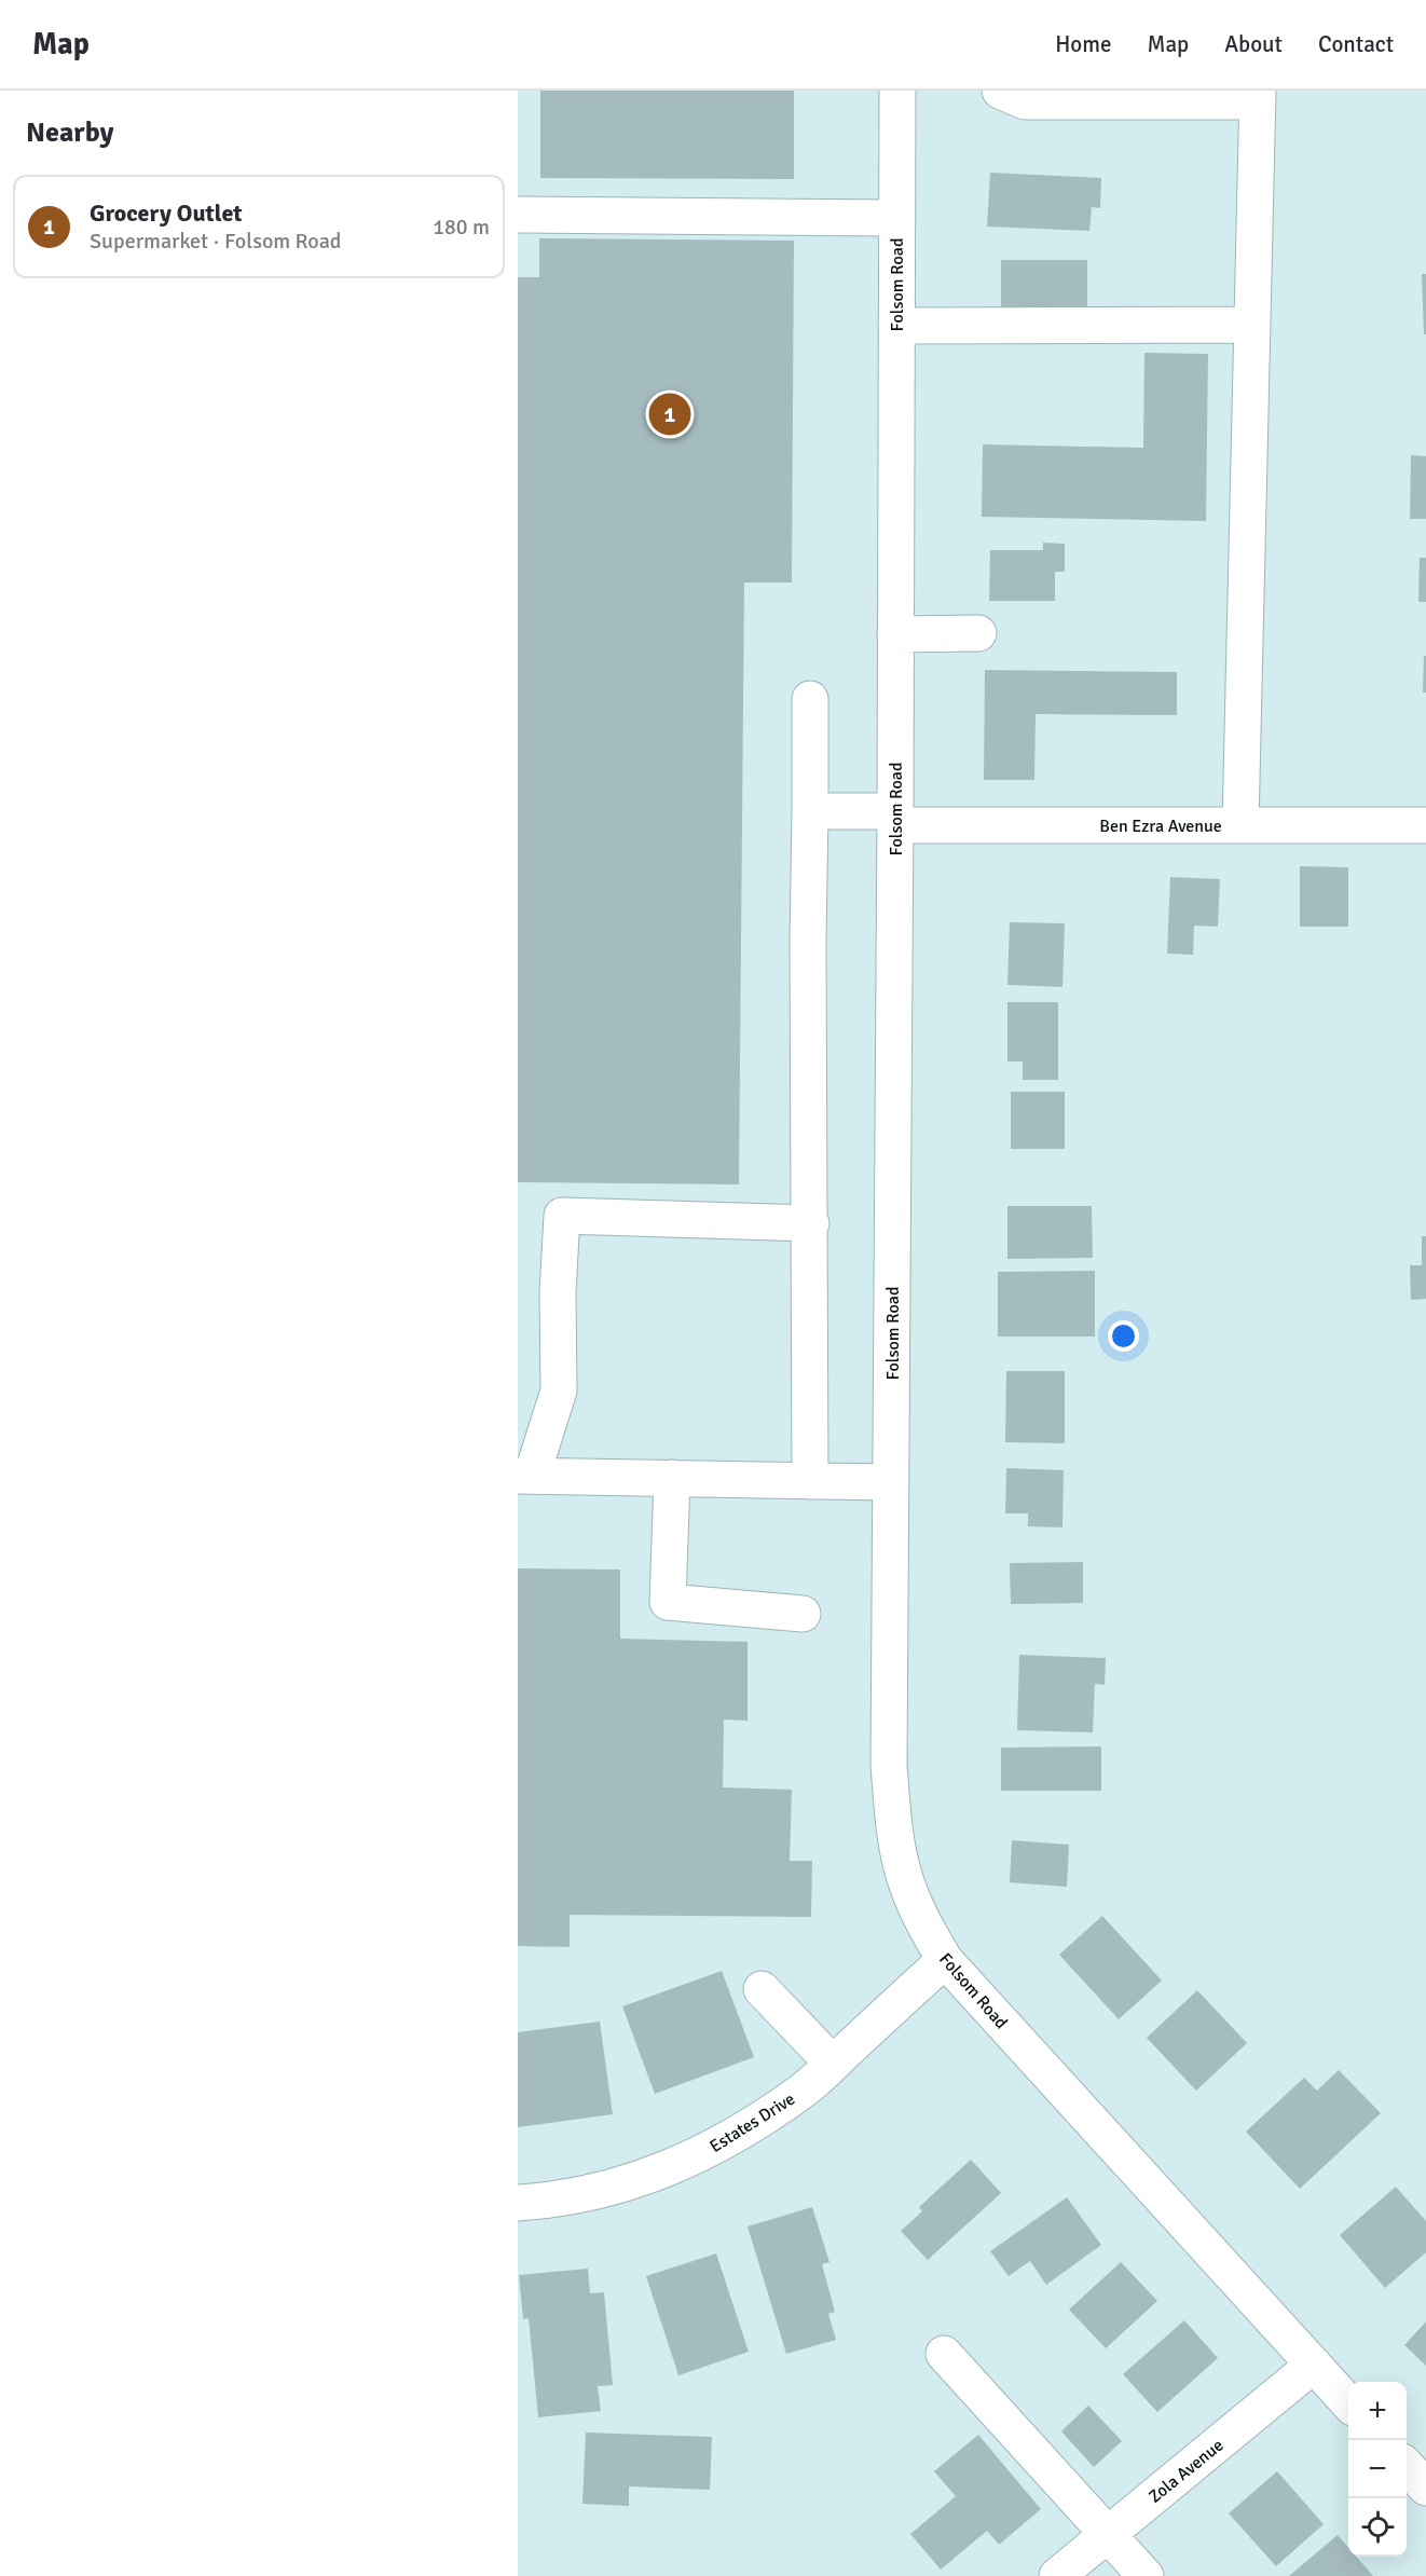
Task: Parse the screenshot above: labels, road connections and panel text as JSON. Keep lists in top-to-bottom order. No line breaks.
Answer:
{"streets":{"street":["Folsom Road","Ben Ezra Avenue","Estates Drive","Zola Avenue"]},"crossings":[["Folsom Road","Ben Ezra Avenue"],["Folsom Road","Estates Drive"],["Folsom Road","Zola Avenue"]],"page":{"header":"Map","nav":["Home","Map","About","Contact"],"heading":"Nearby","list":[{"mark":"1","name":"Grocery Outlet","note":"Supermarket · Folsom Road","value":"180 m"}],"pins":"1","map_buttons":["+","−"]}}
